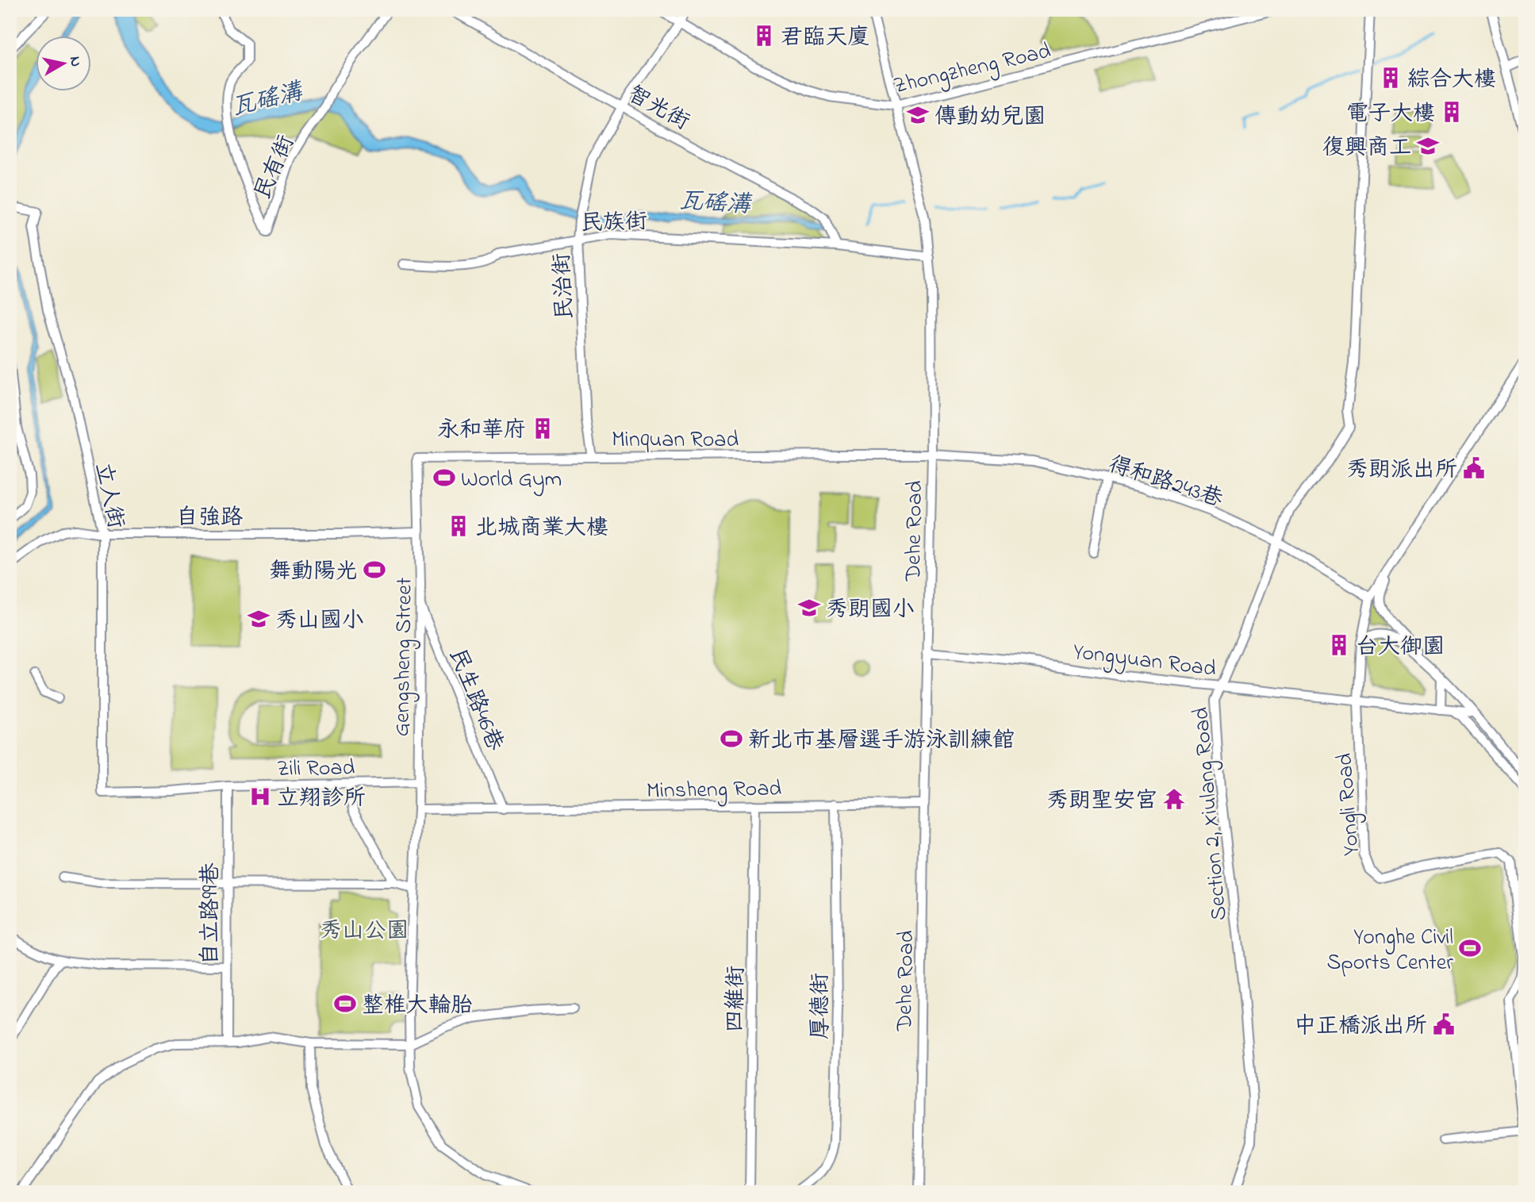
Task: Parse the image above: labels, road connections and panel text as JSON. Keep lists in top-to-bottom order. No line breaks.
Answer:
{"streets":{"street":["Zhongzheng Road","智光街","民有街","民族街","民治街","Minquan Road","得和路243巷","立人街","自強路","Dehe Road","Gengsheng Street","Yongyuan Road","民生路46巷","Zili Road","Minsheng Road","Yongli Road","Section 2, Xiulang Road","自立路99巷","四維街","厚德街"]},"crossings":[["Zhongzheng Road","民治街"],["Zhongzheng Road","Dehe Road"],["智光街","民族街"],["智光街","民治街"],["民族街","民治街"],["民族街","Dehe Road"],["民治街","Minquan Road"],["Minquan Road","得和路243巷"],["Minquan Road","Dehe Road"],["Minquan Road","Gengsheng Street"],["得和路243巷","Dehe Road"],["得和路243巷","Yongli Road"],["得和路243巷","Section 2, Xiulang Road"],["立人街","自強路"],["立人街","Zili Road"],["自強路","Gengsheng Street"],["Dehe Road","Yongyuan Road"],["Dehe Road","Minsheng Road"],["Gengsheng Street","民生路46巷"],["Gengsheng Street","Zili Road"],["Yongyuan Road","Yongli Road"],["Yongyuan Road","Section 2, Xiulang Road"],["民生路46巷","Minsheng Road"],["Zili Road","自立路99巷"],["Minsheng Road","四維街"],["Minsheng Road","厚德街"]],"water":["瓦磘溝"],"parks":["秀山公園"],"places":{"building":["君臨天廈","綜合大樓","電子大樓","永和華府","北城商業大樓","台大御園"],"school or university":["傳動幼兒園","復興商工","秀朗國小","秀山國小"],"public building":["秀朗派出所","中正橋派出所"],"sports":["World Gym","舞動陽光","新北市基層選手游泳訓練館","Yonghe Civil Sports Center","整椎大輪胎"],"hospital":["立翔診所"],"temple":["秀朗聖安宮"]},"north":"right"}
